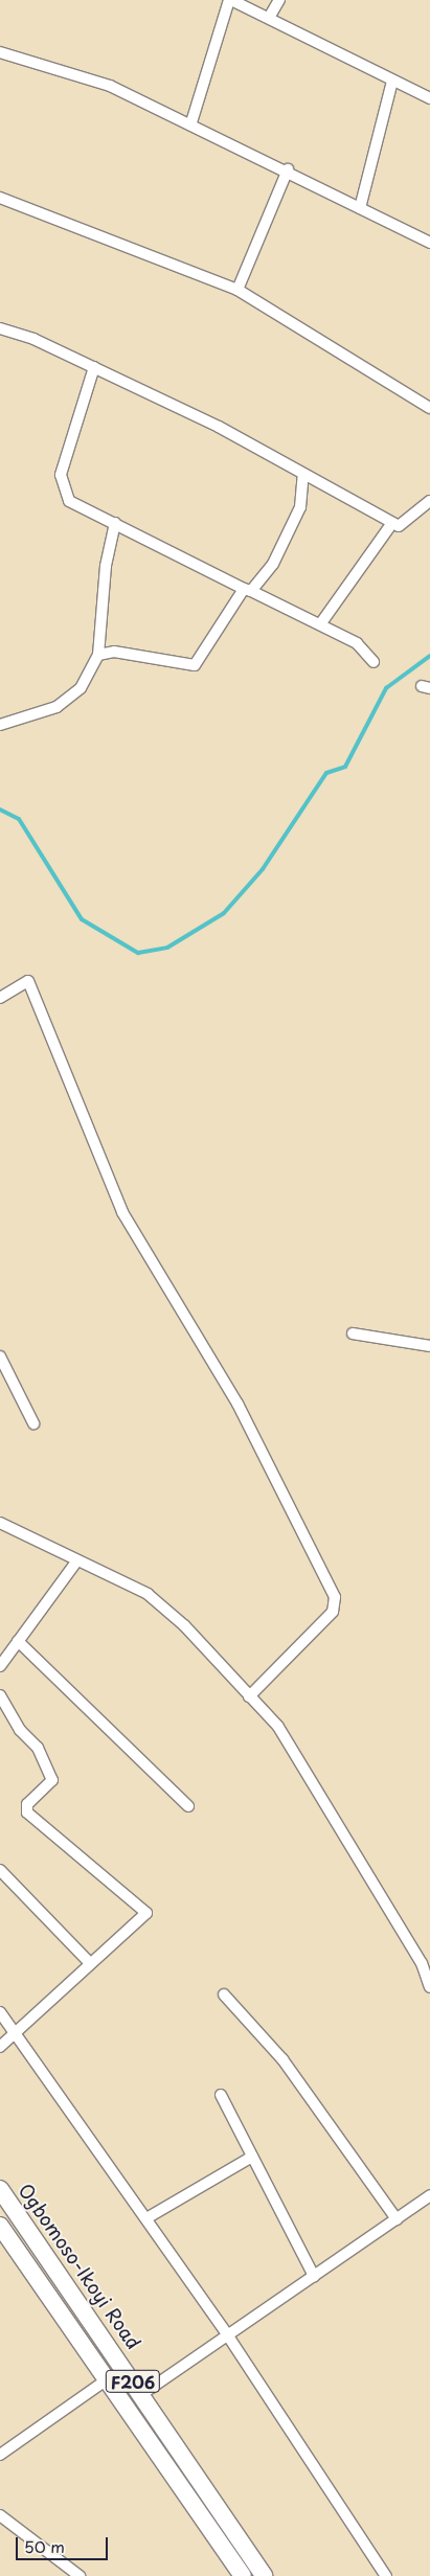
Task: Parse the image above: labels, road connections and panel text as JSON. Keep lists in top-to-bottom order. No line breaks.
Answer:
{"streets":{"main road":["Ogbomoso-Ikoyi Road","F206"]},"scale_bar":"50 m"}
